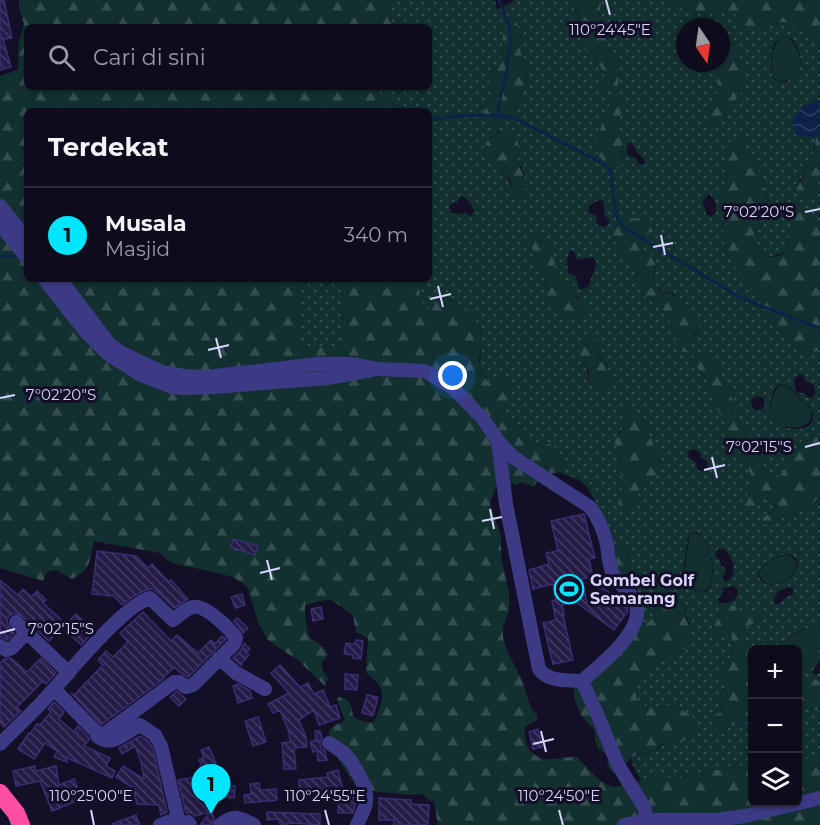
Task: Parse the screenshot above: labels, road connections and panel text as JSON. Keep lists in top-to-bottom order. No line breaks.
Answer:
{"places":{"sports":["Gombel Golf Semarang"]},"north":"bottom","page":{"search":"Cari di sini","heading":"Terdekat","list":[{"mark":"1","name":"Musala","note":"Masjid","value":"340 m"}],"map_buttons":["+","−"],"pins":"1"},"coordinates":["110°24'45\"E","7°02'20\"S","7°02'15\"S","110°25'00\"E","110°24'55\"E","110°24'50\"E"]}
